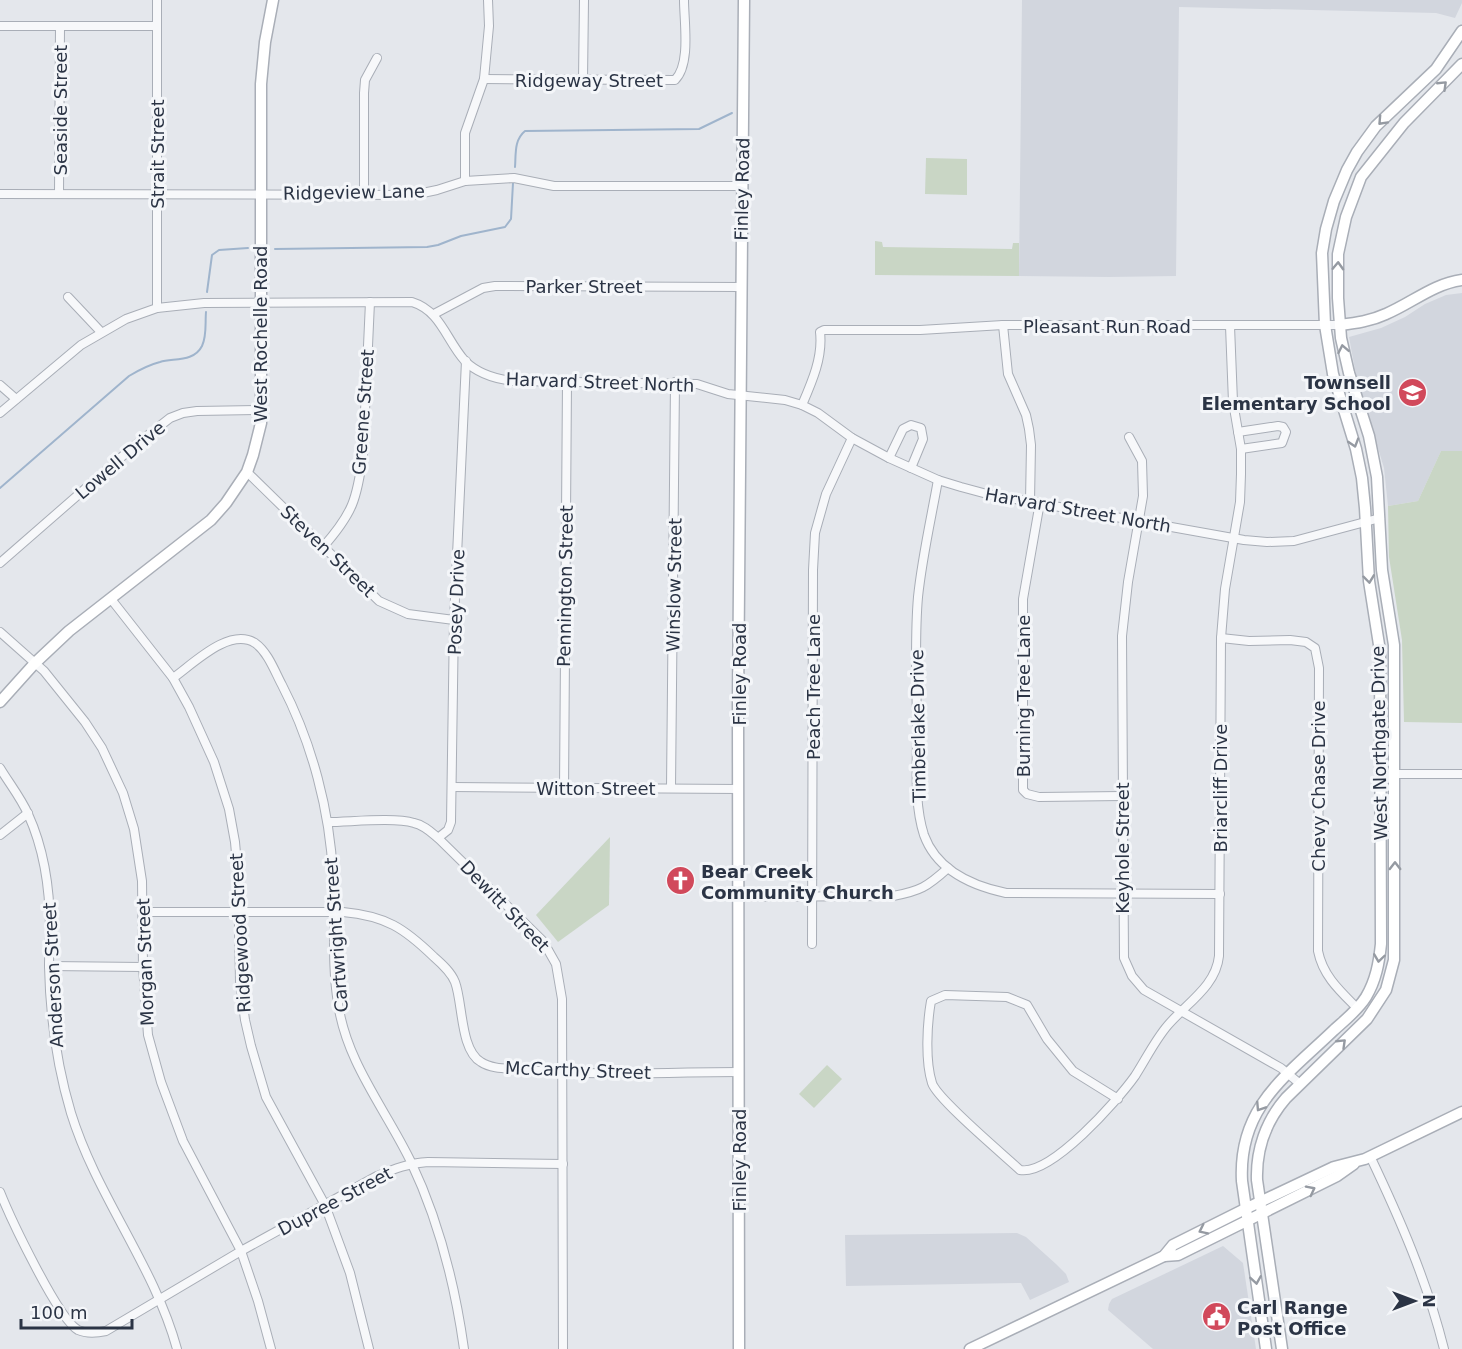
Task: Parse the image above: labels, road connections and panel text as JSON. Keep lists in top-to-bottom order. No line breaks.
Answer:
{"streets":{"street":["Ridgeway Street","Seaside Street","Strait Street","Finley Road","Ridgeview Lane","Parker Street","Pleasant Run Road","West Rochelle Road","Harvard Street North","Greene Street","Lowell Drive","Steven Street","Winslow Street","Pennington Street","Posey Drive","Peach Tree Lane","Burning Tree Lane","Timberlake Drive","West Northgate Drive","Chevy Chase Drive","Witton Street","Briarcliff Drive","Keyhole Street","Dewitt Street","Ridgewood Street","Cartwright Street","Morgan Street","Anderson Street","McCarthy Street","Dupree Street"]},"crossings":[["Seaside Street","Ridgeview Lane"],["Strait Street","Ridgeview Lane"],["Finley Road","Ridgeview Lane"],["Finley Road","Parker Street"],["Finley Road","Harvard Street North"],["Finley Road","Witton Street"],["Finley Road","McCarthy Street"],["Ridgeview Lane","West Rochelle Road"],["Parker Street","Harvard Street North"],["Pleasant Run Road","Harvard Street North"],["Pleasant Run Road","West Northgate Drive"],["Pleasant Run Road","Briarcliff Drive"],["West Rochelle Road","Lowell Drive"],["West Rochelle Road","Steven Street"],["West Rochelle Road","Ridgewood Street"],["West Rochelle Road","Morgan Street"],["Harvard Street North","Winslow Street"],["Harvard Street North","Pennington Street"],["Harvard Street North","Posey Drive"],["Harvard Street North","Peach Tree Lane"],["Harvard Street North","Burning Tree Lane"],["Harvard Street North","Timberlake Drive"],["Harvard Street North","West Northgate Drive"],["Harvard Street North","Briarcliff Drive"],["Harvard Street North","Keyhole Street"],["Greene Street","Steven Street"],["Steven Street","Posey Drive"],["Winslow Street","Witton Street"],["Pennington Street","Witton Street"],["Posey Drive","Witton Street"],["Posey Drive","Dewitt Street"],["Burning Tree Lane","Keyhole Street"],["Timberlake Drive","Briarcliff Drive"],["Timberlake Drive","Keyhole Street"],["West Northgate Drive","Chevy Chase Drive"],["West Northgate Drive","Keyhole Street"],["Chevy Chase Drive","Briarcliff Drive"],["Briarcliff Drive","Keyhole Street"],["Dewitt Street","Cartwright Street"],["Dewitt Street","McCarthy Street"],["Dewitt Street","Dupree Street"],["Ridgewood Street","Cartwright Street"],["Ridgewood Street","McCarthy Street"],["Ridgewood Street","Dupree Street"],["Cartwright Street","McCarthy Street"],["Cartwright Street","Dupree Street"],["Morgan Street","McCarthy Street"],["Morgan Street","Dupree Street"],["Anderson Street","Dupree Street"]],"places":{"school or university":["Townsell Elementary School"],"church":["Bear Creek Community Church"],"public building":["Carl Range Post Office"]},"scale_bar":"100 m","north":"right"}
